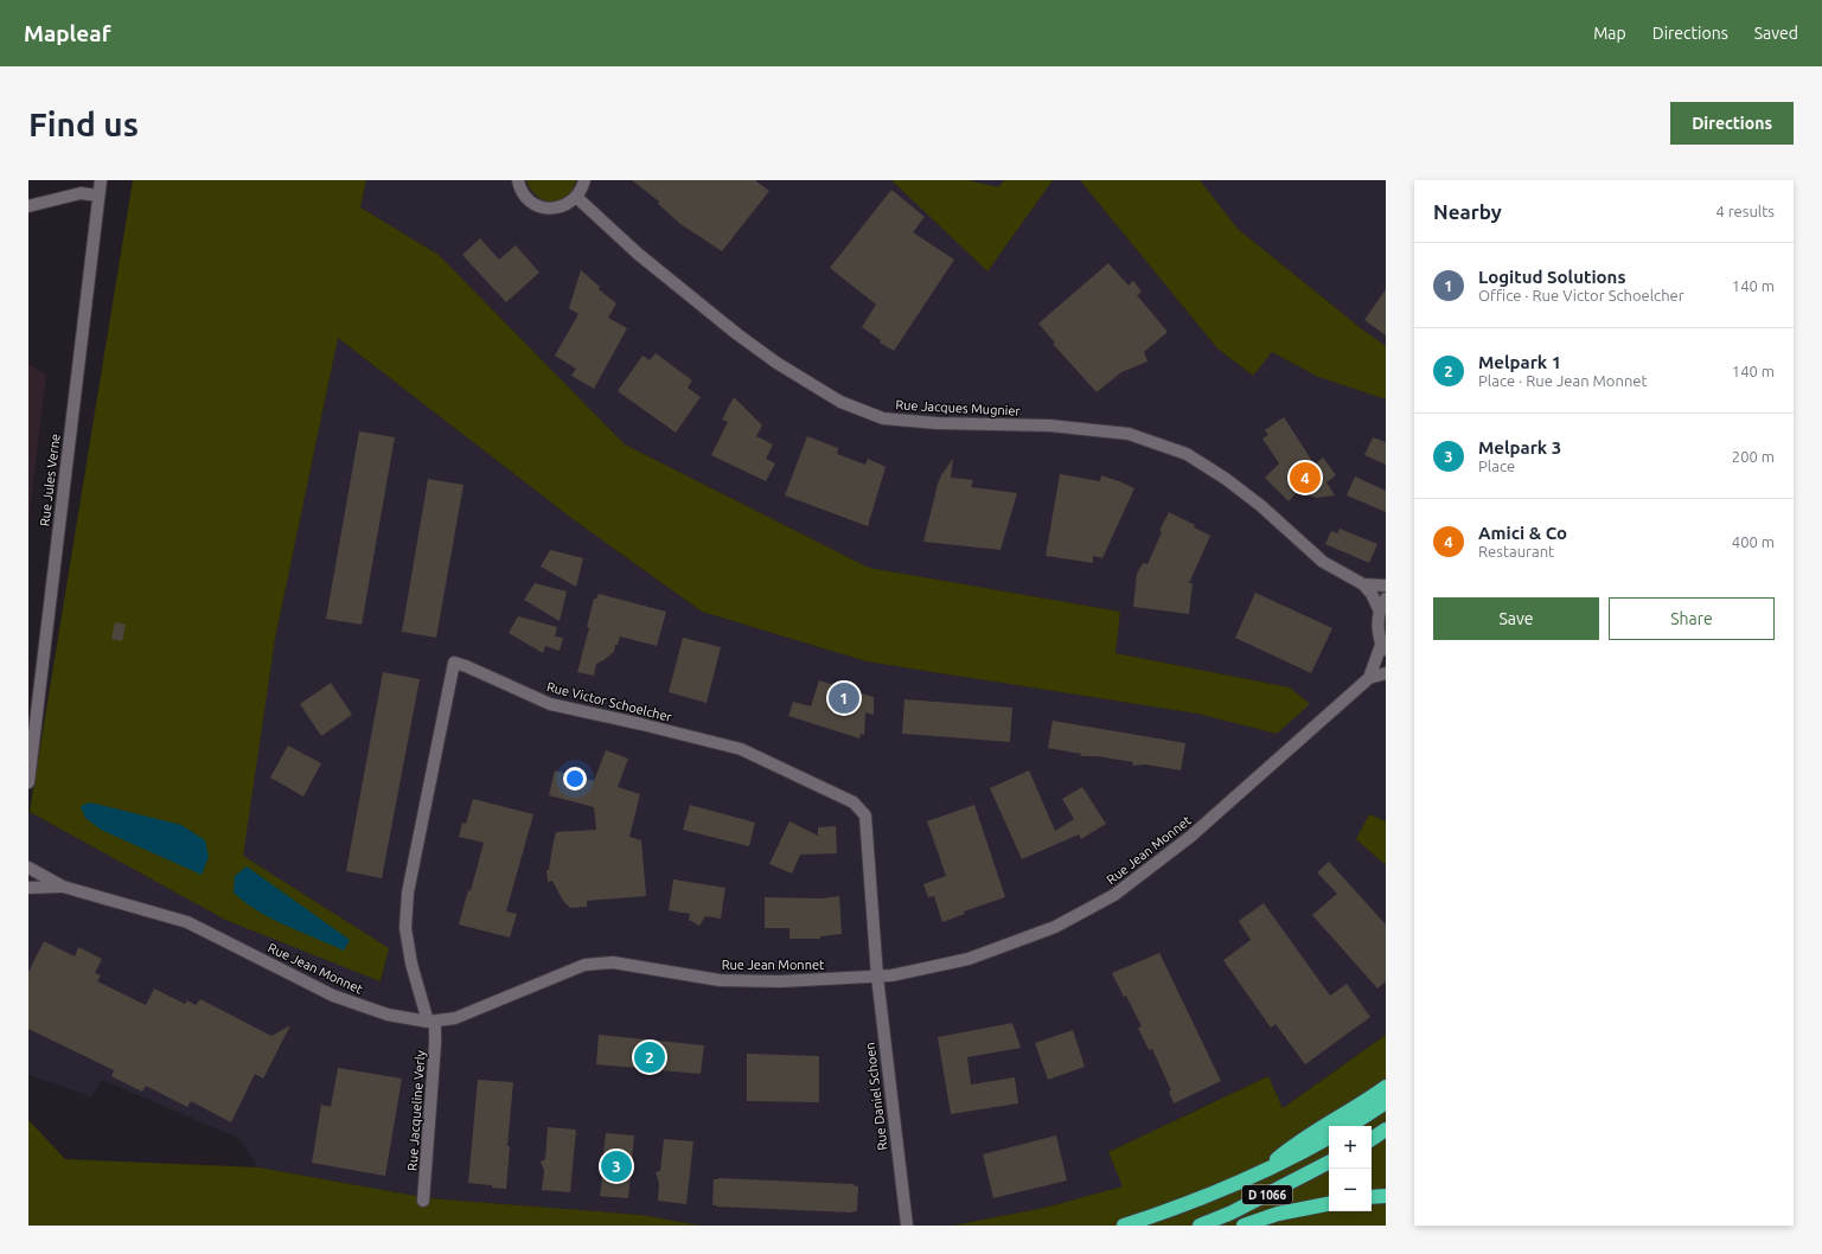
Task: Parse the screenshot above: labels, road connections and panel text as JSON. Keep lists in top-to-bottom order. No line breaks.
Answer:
{"streets":{"highway":["D 1066"],"street":["Rue Jacques Mugnier","Rue Jules Verne","Rue Victor Schoelcher","Rue Jean Monnet","Rue Daniel Schoen","Rue Jacqueline Verly"]},"crossings":[["Rue Victor Schoelcher","Rue Jean Monnet"],["Rue Victor Schoelcher","Rue Daniel Schoen"],["Rue Victor Schoelcher","Rue Jacqueline Verly"],["Rue Jean Monnet","Rue Daniel Schoen"],["Rue Jean Monnet","Rue Jacqueline Verly"]],"page":{"header":"Mapleaf","nav":["Map","Directions","Saved"],"buttons":["Directions",["Save","Share"]],"title":"Find us","heading":["Nearby","4 results"],"list":[{"mark":"1","name":"Logitud Solutions","note":"Office · Rue Victor Schoelcher","value":"140 m"},{"mark":"2","name":"Melpark 1","note":"Place · Rue Jean Monnet","value":"140 m"},{"mark":"3","name":"Melpark 3","note":"Place","value":"200 m"},{"mark":"4","name":"Amici & Co","note":"Restaurant","value":"400 m"}],"pins":["4","1","2","3"],"map_buttons":["+","−"]}}
